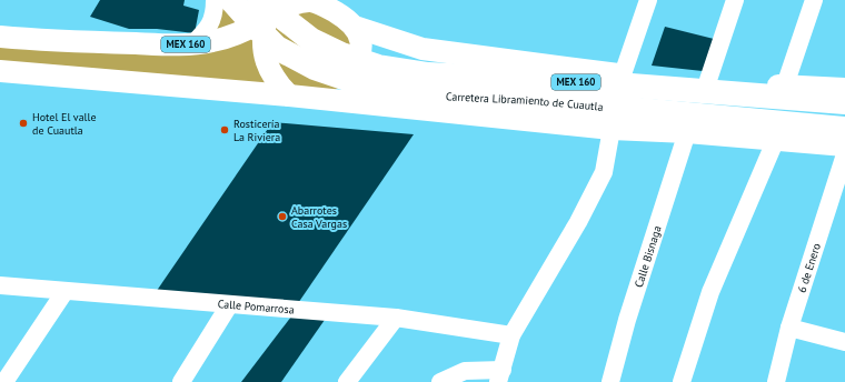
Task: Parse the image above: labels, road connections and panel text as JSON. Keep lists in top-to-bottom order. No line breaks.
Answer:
{"streets":{"highway":["MEX 160","Carretera Libramiento de Cuautla"],"street":["Calle Bisnaga","6 de Enero","Calle Pomarrosa"]},"crossings":[["MEX 160","Carretera Libramiento de Cuautla"]],"places":["Hotel El valle de Cuautla","Rosticería La Riviera","Abarrotes Casa Vargas"]}
